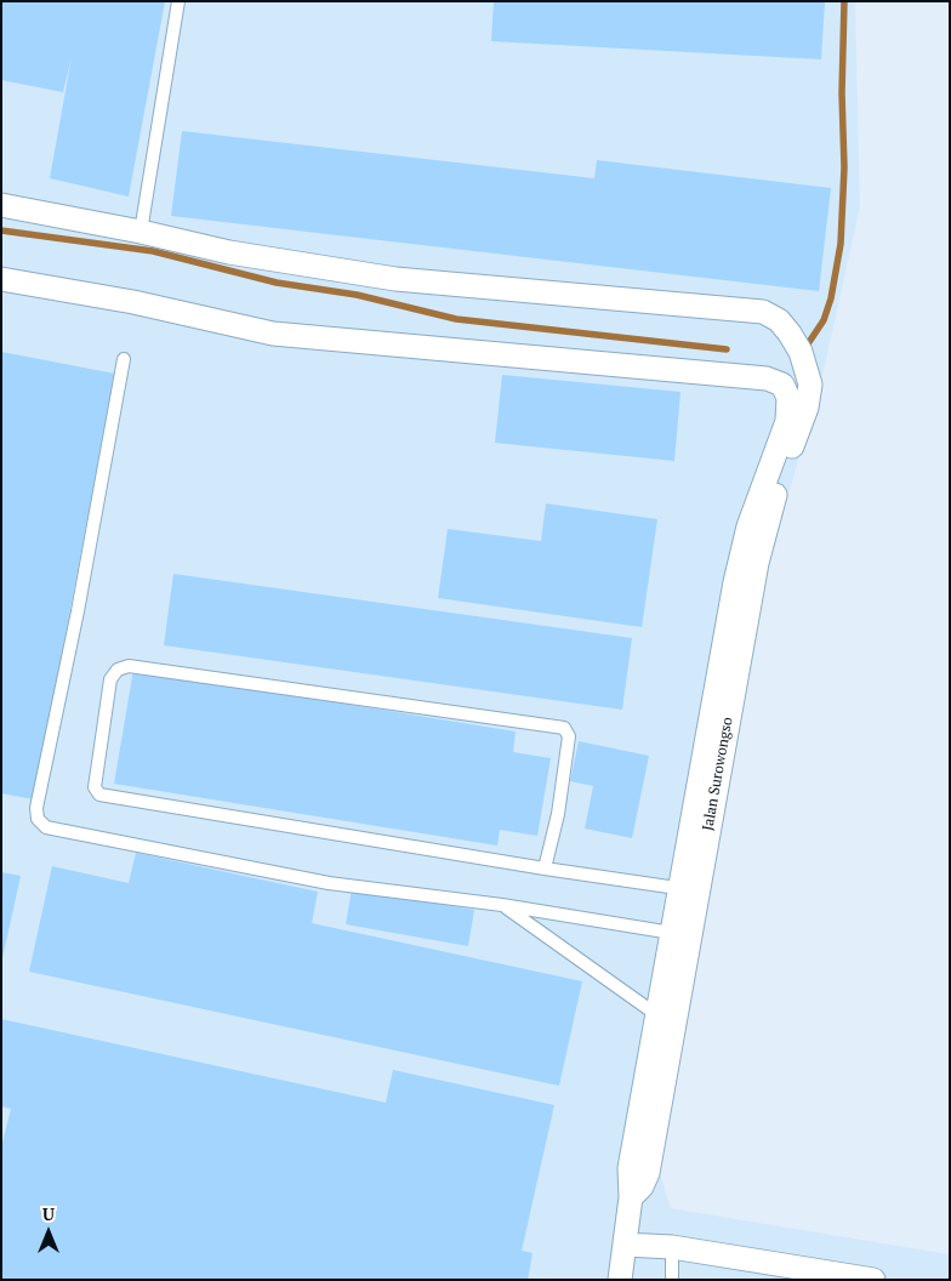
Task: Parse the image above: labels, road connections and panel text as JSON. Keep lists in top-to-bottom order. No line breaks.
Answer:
{"streets":{"street":["Jalan Surowongso"]},"north":"top"}
